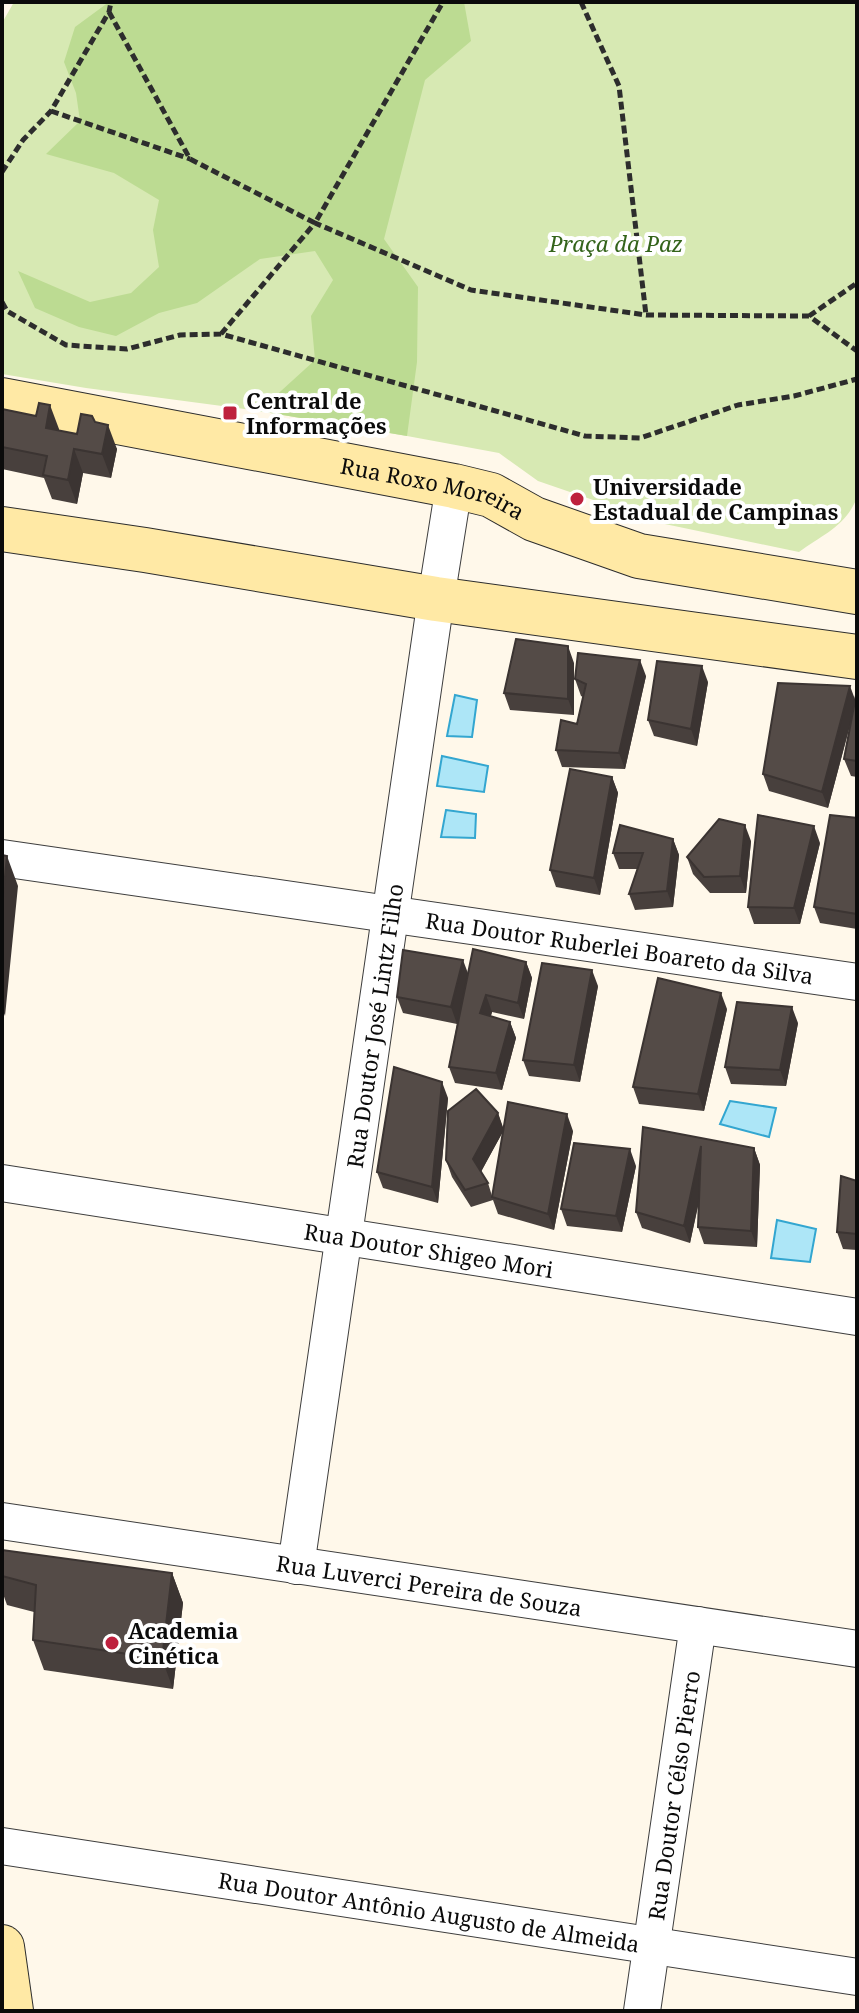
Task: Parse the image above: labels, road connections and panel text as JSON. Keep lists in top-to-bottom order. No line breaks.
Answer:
{"streets":{"main road":["Rua Roxo Moreira"],"street":["Rua Doutor Ruberlei Boareto da Silva","Rua Doutor José Lintz Filho","Rua Doutor Shigeo Mori","Rua Luverci Pereira de Souza","Rua Doutor Célso Pierro","Rua Doutor Antônio Augusto de Almeida"]},"crossings":[["Rua Roxo Moreira","Rua Doutor José Lintz Filho"],["Rua Doutor Ruberlei Boareto da Silva","Rua Doutor José Lintz Filho"],["Rua Doutor José Lintz Filho","Rua Doutor Shigeo Mori"],["Rua Doutor José Lintz Filho","Rua Luverci Pereira de Souza"],["Rua Luverci Pereira de Souza","Rua Doutor Célso Pierro"],["Rua Doutor Célso Pierro","Rua Doutor Antônio Augusto de Almeida"]],"parks":["Praça da Paz"],"places":{"transit":["Central de Informações"],"other":["Universidade Estadual de Campinas","Academia Cinética"]}}
